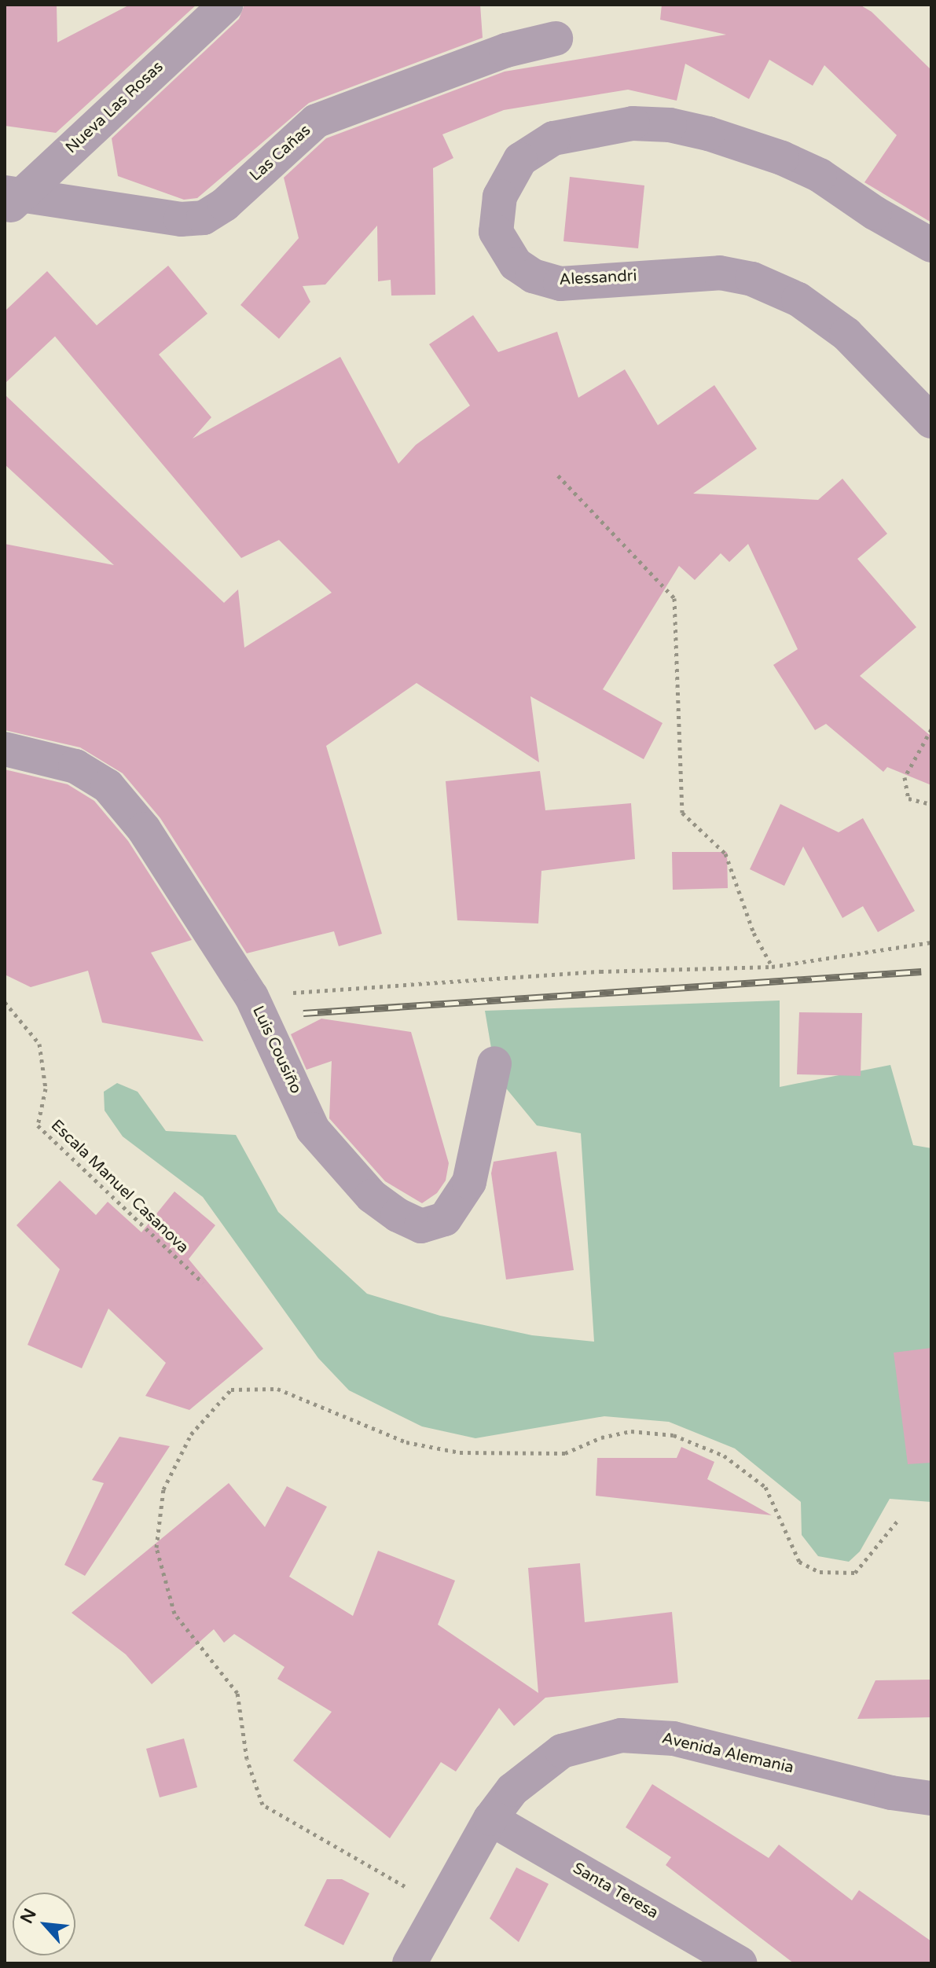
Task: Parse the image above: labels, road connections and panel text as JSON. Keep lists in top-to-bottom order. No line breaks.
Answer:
{"streets":{"street":["Nueva Las Rosas","Las Cañas","Alessandri","Luis Cousiño","Avenida Alemania","Santa Teresa"],"path":["Escala Manuel Casanova"]},"crossings":[["Nueva Las Rosas","Las Cañas"],["Avenida Alemania","Santa Teresa"]],"north":"top left"}
